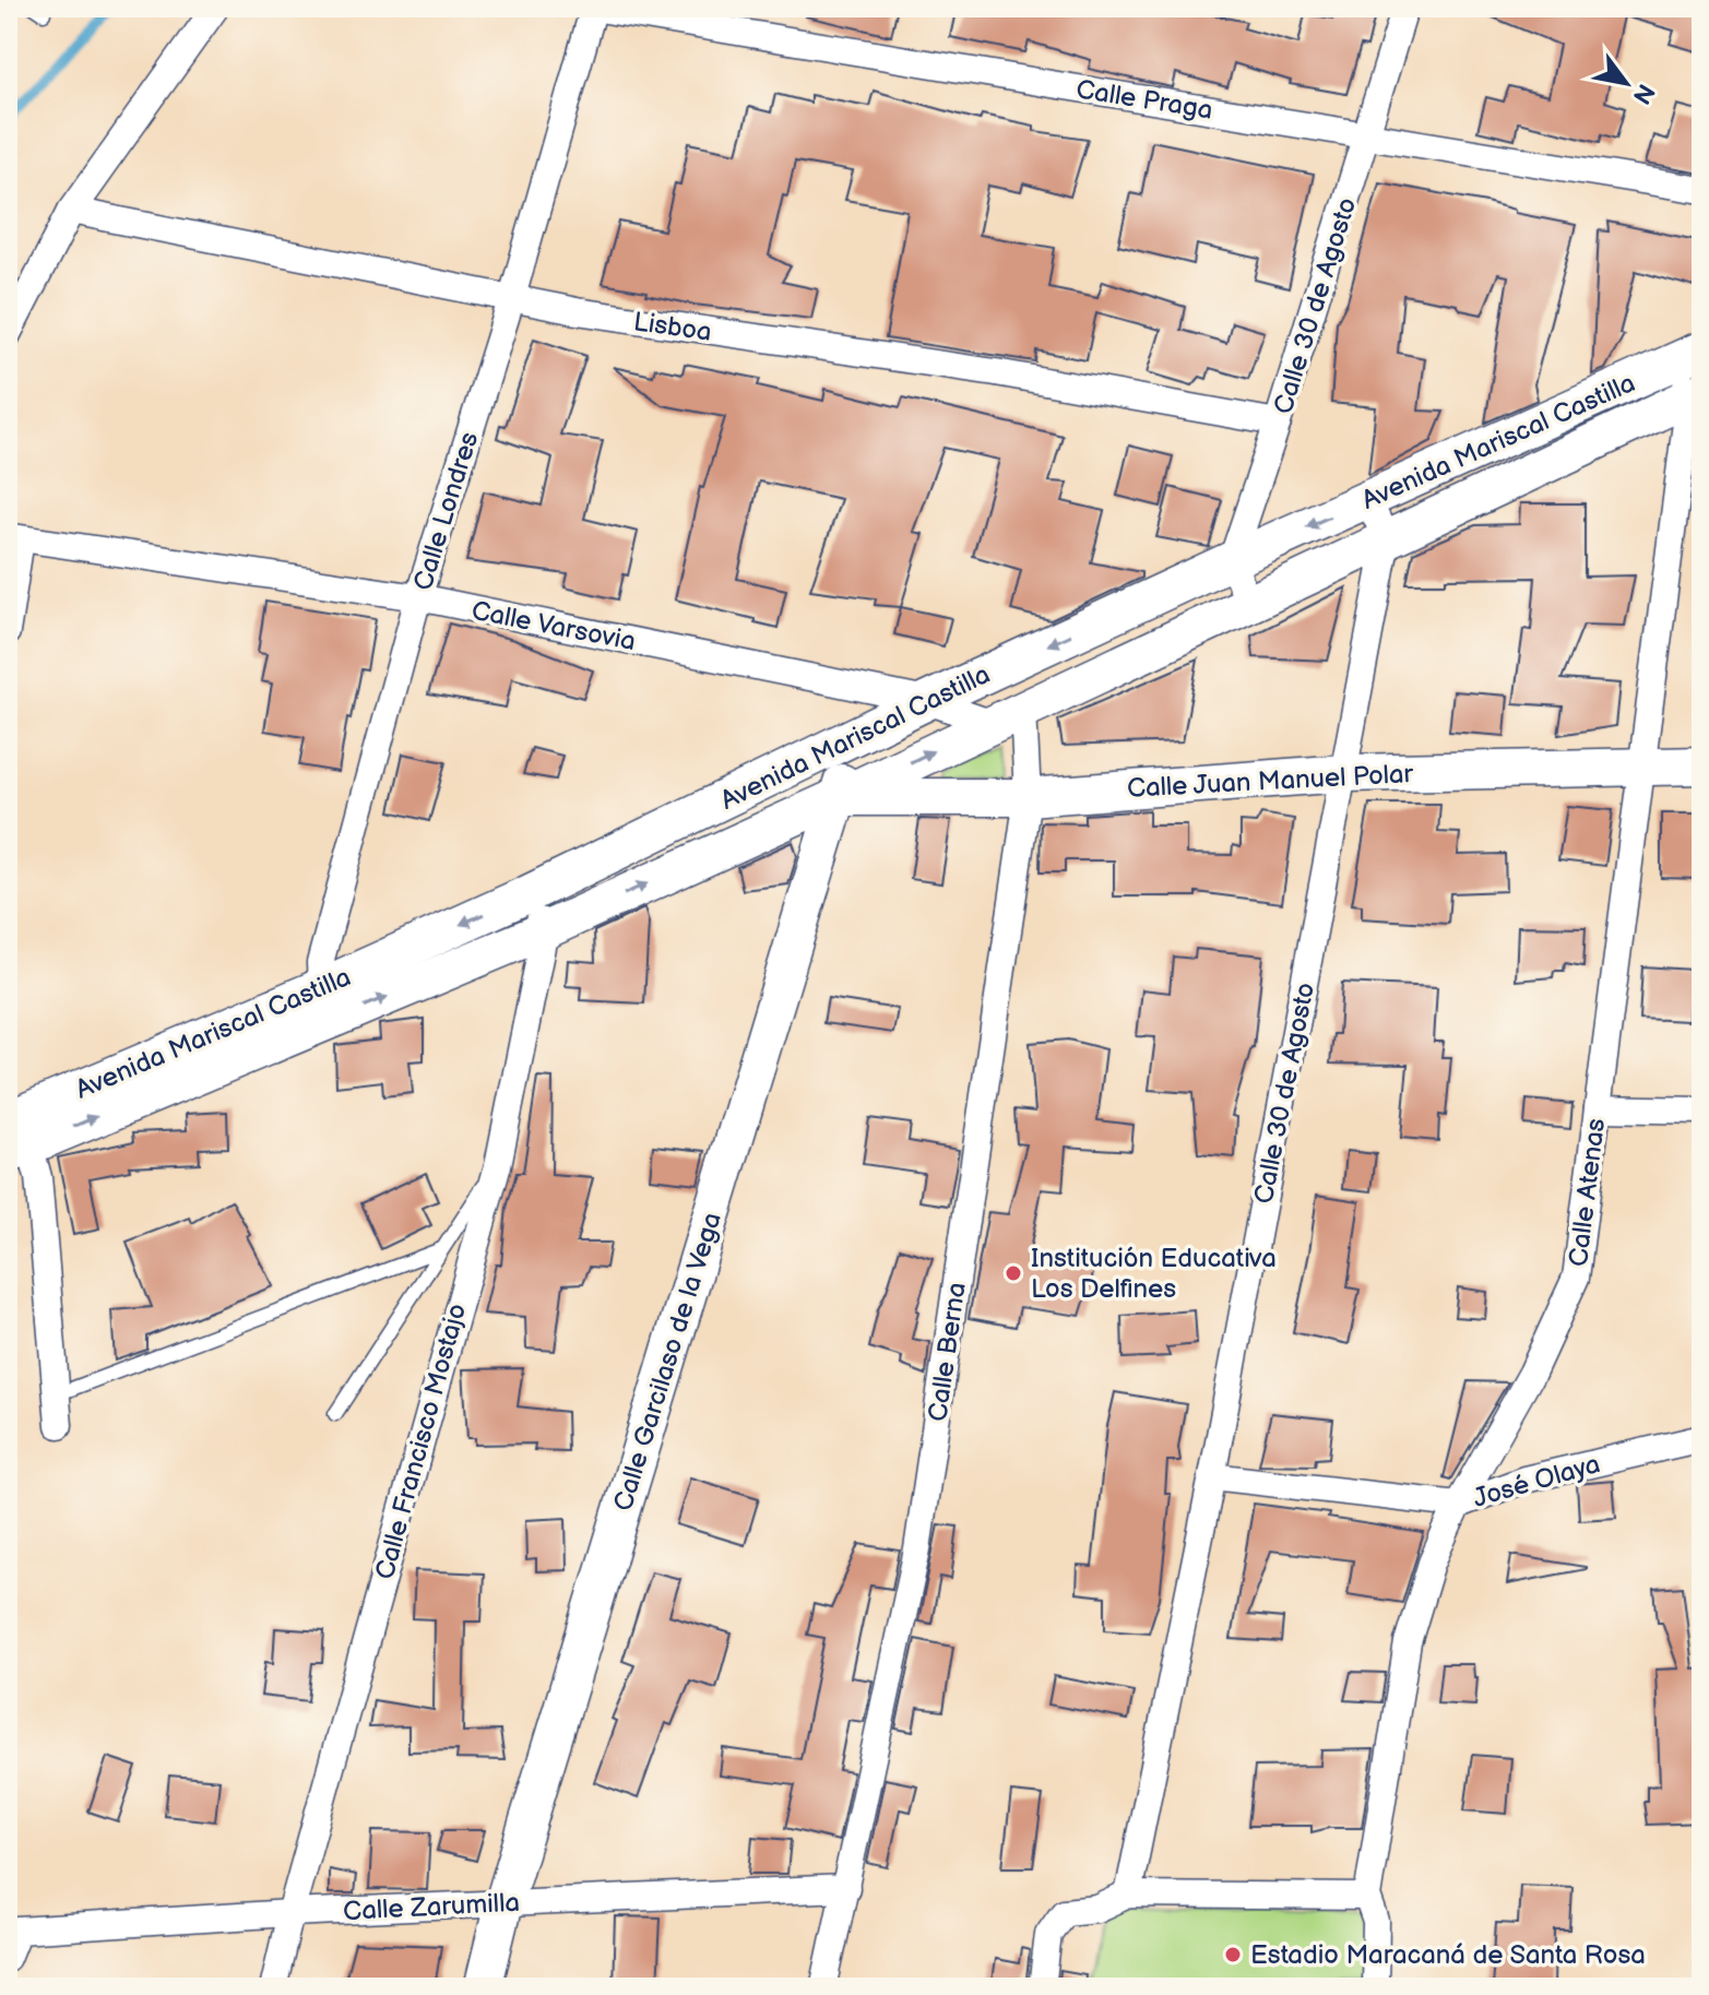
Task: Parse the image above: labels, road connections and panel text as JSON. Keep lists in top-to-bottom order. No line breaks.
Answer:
{"streets":{"main road":["Avenida Mariscal Castilla","Calle Juan Manuel Polar","Calle Garcilaso de la Vega"],"street":["Calle Praga","Calle 30 de Agosto","Lisboa","Calle Londres","Calle Varsovia","Calle Atenas","Calle Berna","Calle Francisco Mostajo","José Olaya","Calle Zarumilla"]},"crossings":[["Calle Praga","Calle 30 de Agosto"],["Calle Praga","Calle Londres"],["Calle 30 de Agosto","Lisboa"],["Calle 30 de Agosto","Avenida Mariscal Castilla"],["Calle 30 de Agosto","Calle Juan Manuel Polar"],["Calle 30 de Agosto","José Olaya"],["Lisboa","Calle Londres"],["Avenida Mariscal Castilla","Calle Londres"],["Avenida Mariscal Castilla","Calle Varsovia"],["Avenida Mariscal Castilla","Calle Juan Manuel Polar"],["Avenida Mariscal Castilla","Calle Atenas"],["Avenida Mariscal Castilla","Calle Berna"],["Avenida Mariscal Castilla","Calle Garcilaso de la Vega"],["Avenida Mariscal Castilla","Calle Francisco Mostajo"],["Calle Londres","Calle Varsovia"],["Calle Varsovia","Calle Berna"],["Calle Juan Manuel Polar","Calle Atenas"],["Calle Juan Manuel Polar","Calle Berna"],["Calle Juan Manuel Polar","Calle Garcilaso de la Vega"],["Calle Atenas","José Olaya"],["Calle Berna","Calle Zarumilla"],["Calle Garcilaso de la Vega","Calle Zarumilla"],["Calle Francisco Mostajo","Calle Zarumilla"]],"places":["Institución Educativa Los Delfines","Estadio Maracaná de Santa Rosa"],"north":"bottom right"}
